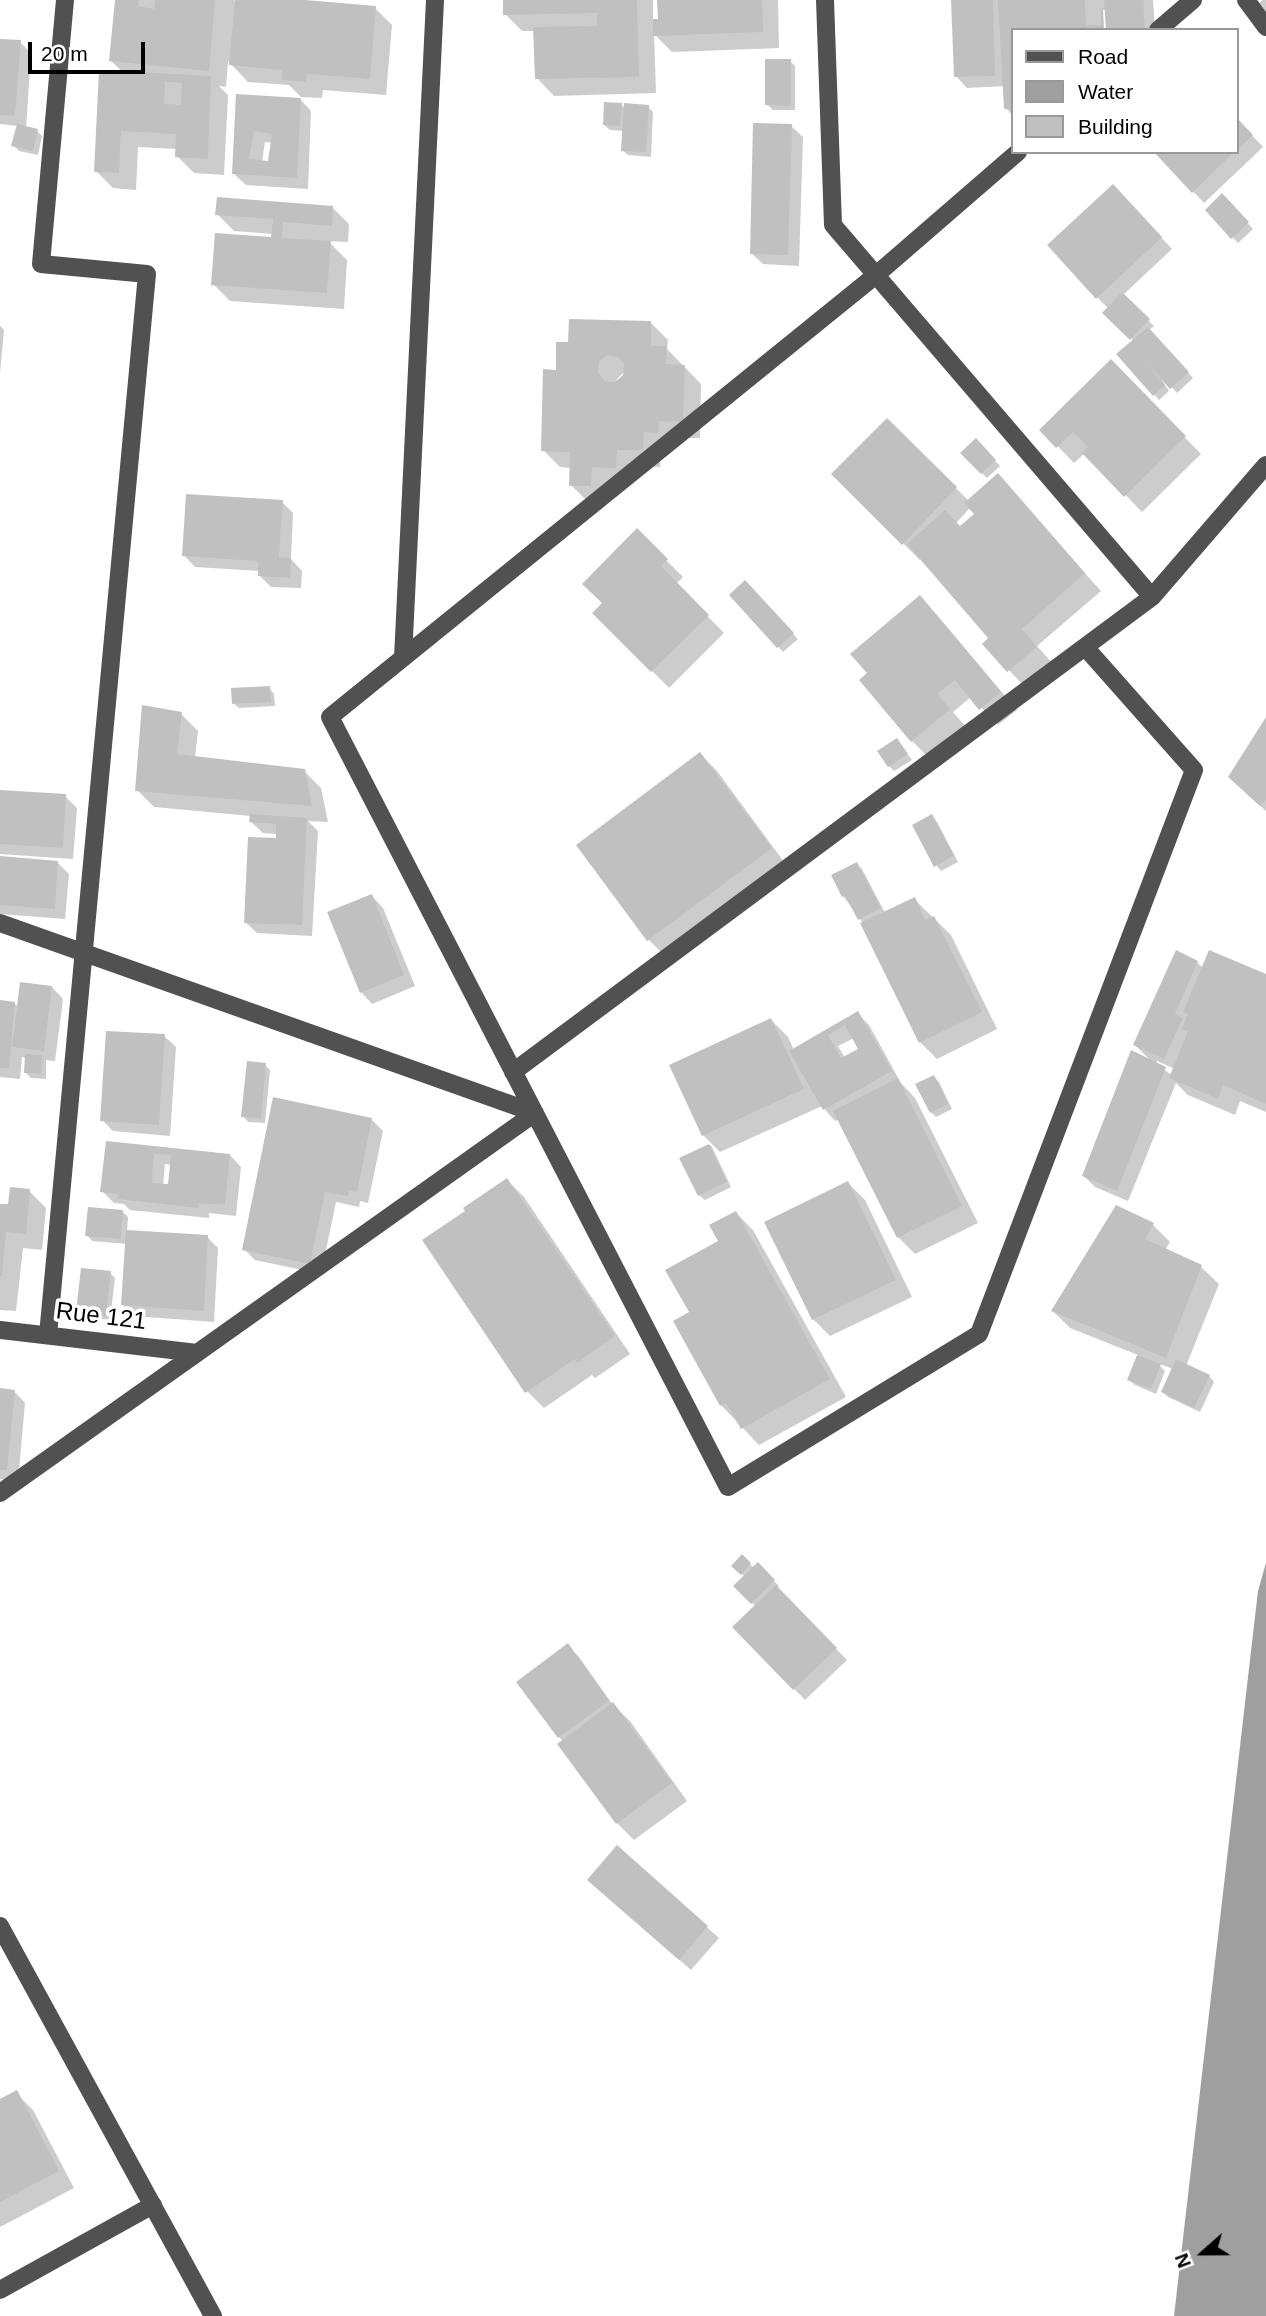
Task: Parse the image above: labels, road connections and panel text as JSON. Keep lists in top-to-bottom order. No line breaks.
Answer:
{"streets":{"street":["Rue 121"]},"legend":["Road","Water","Building"],"scale_bar":"20 m","north":"left"}
